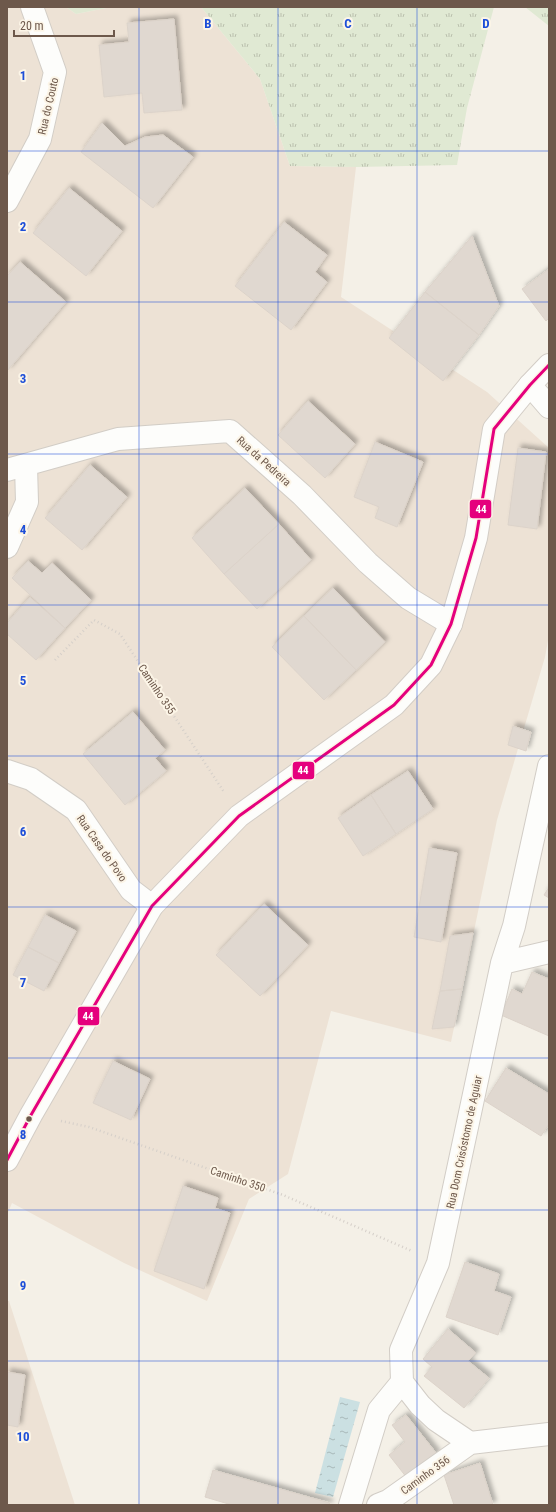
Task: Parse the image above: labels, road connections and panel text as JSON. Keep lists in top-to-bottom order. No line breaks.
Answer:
{"streets":{"street":["Rua do Couto","Rua da Pedreira","Rua Casa do Povo","Rua Dom Crisóstomo de Aguiar","Caminho 356"],"path":["Caminho 355","Caminho 350"]},"crossings":[["Rua Dom Crisóstomo de Aguiar","Caminho 350"]],"lines":["transit line 44"],"scale_bar":"20 m","grid":{"columns":["B","C","D"],"rows":["1","2","3","4","5","6","7","8","9","10"]}}
